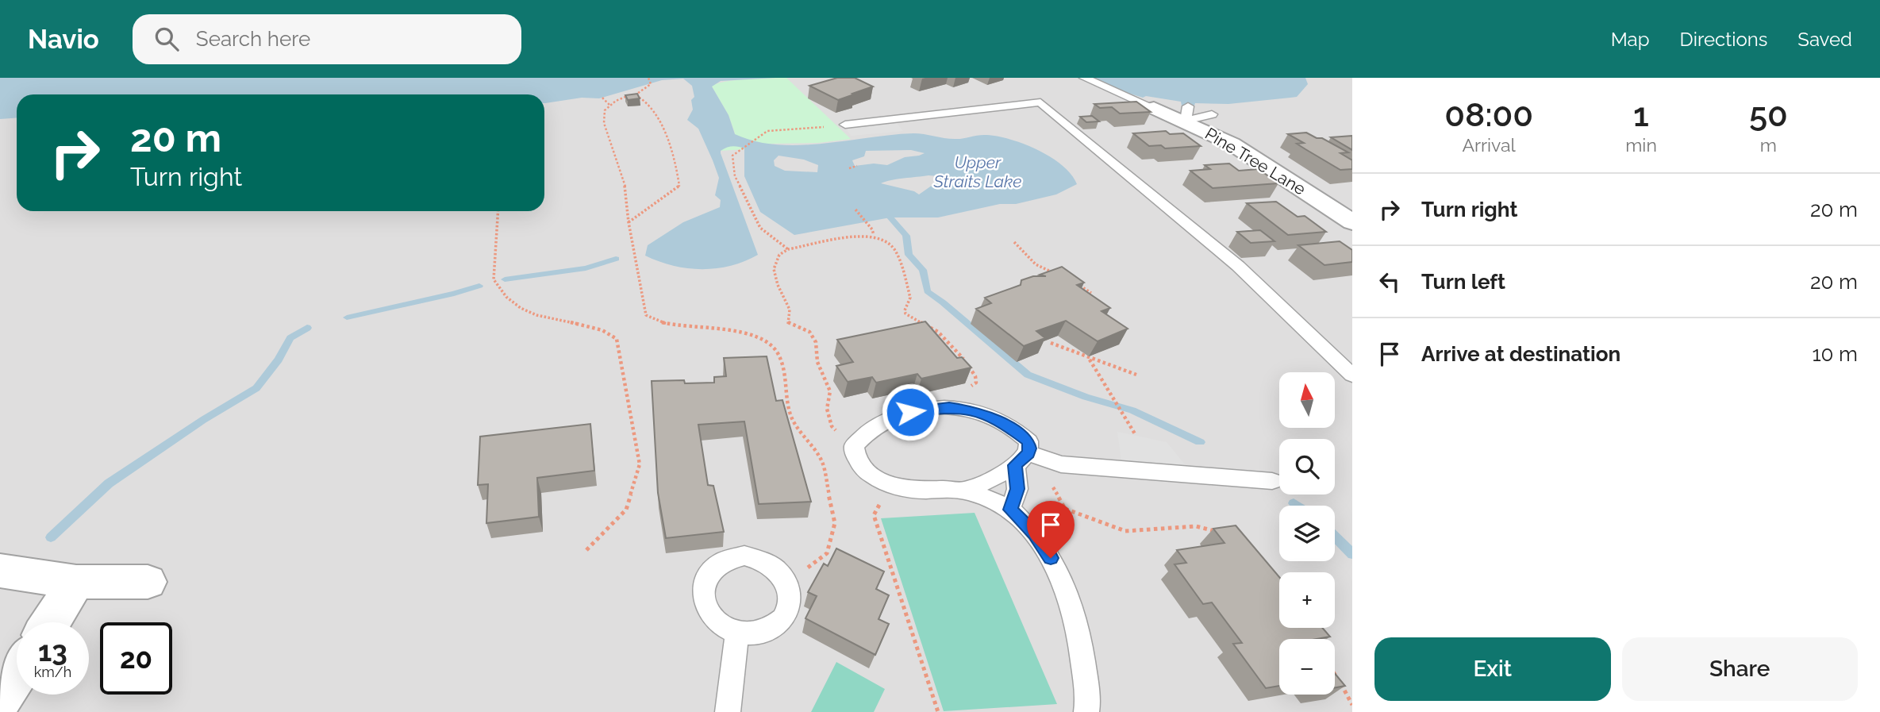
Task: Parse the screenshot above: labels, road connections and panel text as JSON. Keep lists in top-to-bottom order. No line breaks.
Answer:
{"streets":{"street":["Pine Tree Lane"]},"water":["Upper Straits Lake"],"north":"top","page":{"header":"Navio","search":"Search here","nav":["Map","Directions","Saved"],"eta":["08:00","Arrival","1","min","50","m"],"turn":["20 m","Turn right"],"list":[{"name":"Turn right","value":"20 m"},{"name":"Turn left","value":"20 m"},{"name":"Arrive at destination","value":"10 m"}],"map_buttons":["+","−"],"speed":"13 km/h","limit":"20","buttons":["Exit","Share"]}}
